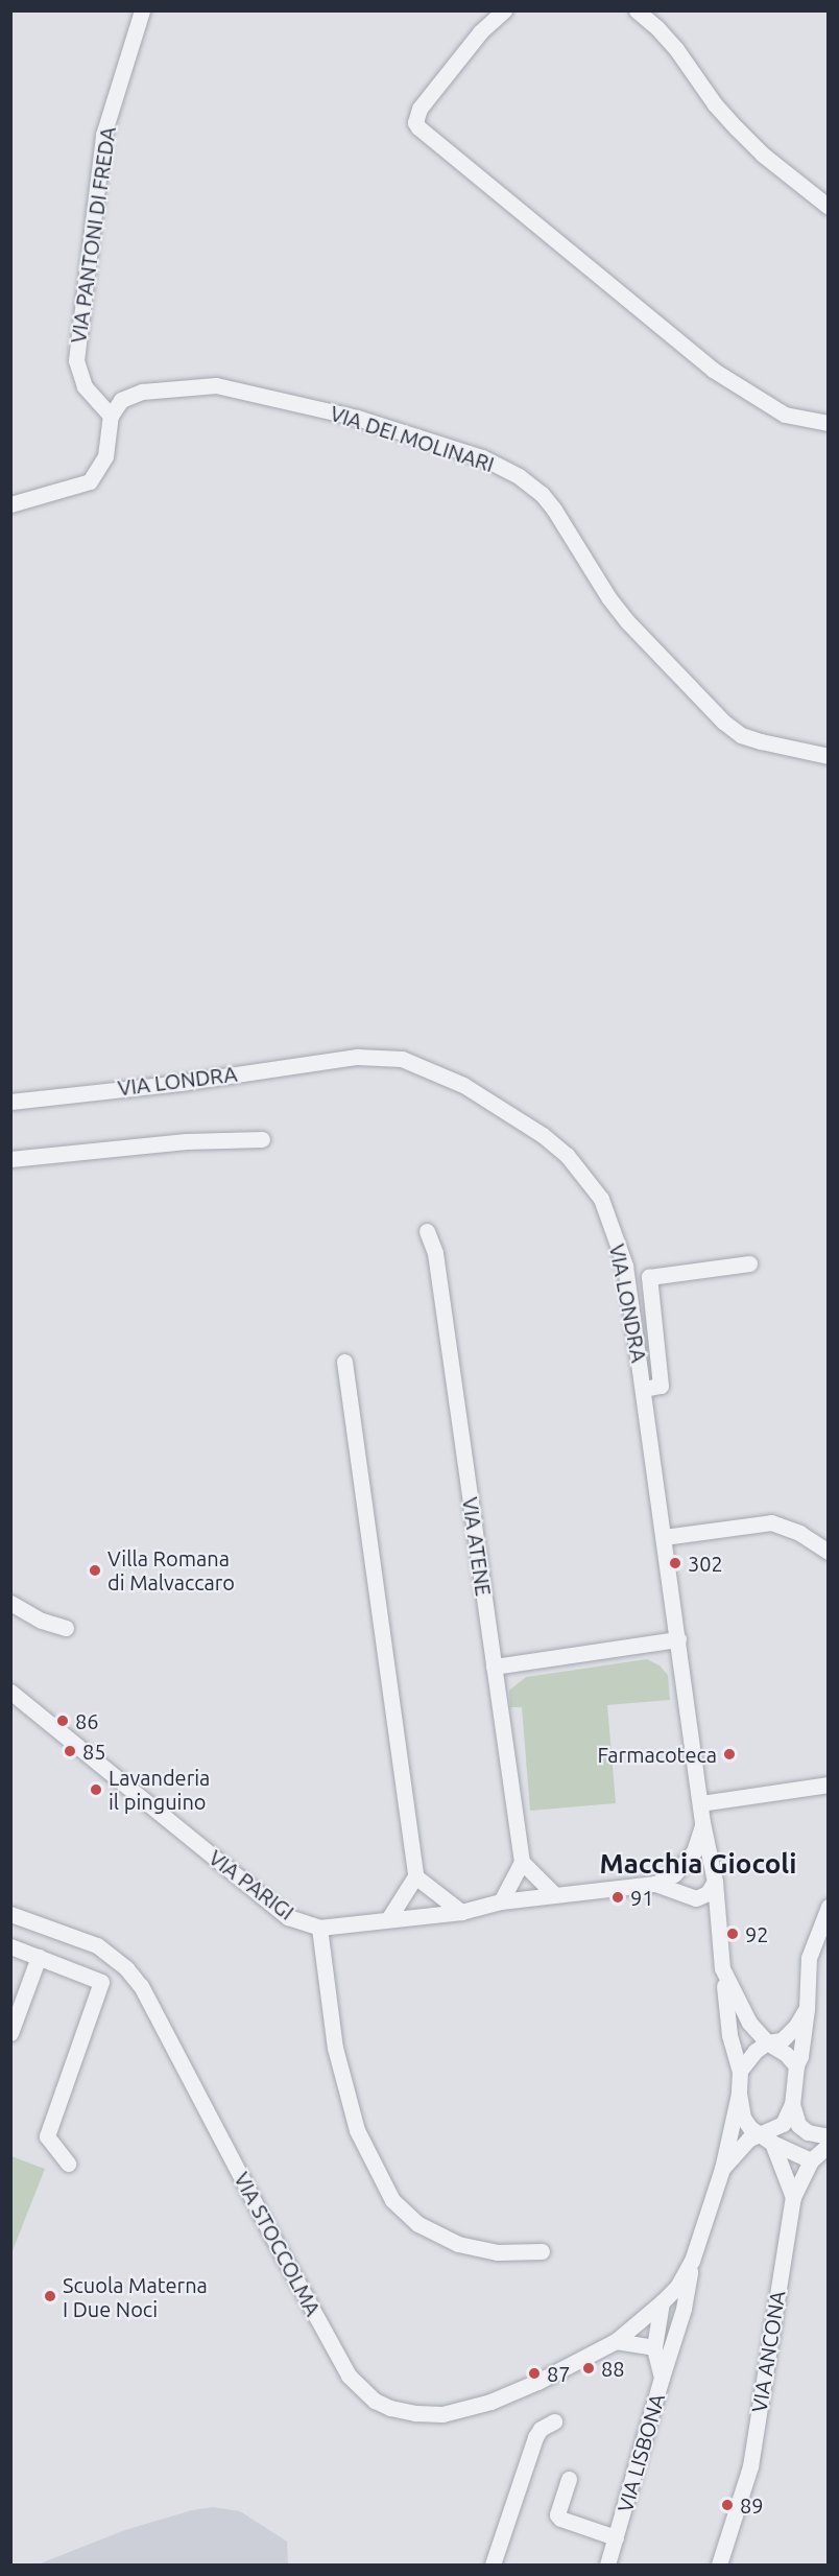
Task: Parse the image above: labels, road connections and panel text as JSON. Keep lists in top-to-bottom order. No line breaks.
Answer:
{"streets":{"street":["VIA PANTONI DI FREDA","VIA DEI MOLINARI","VIA LONDRA","VIA ATENE","VIA PARIGI","VIA STOCCOLMA","VIA ANCONA","VIA LISBONA"]},"crossings":[["VIA PANTONI DI FREDA","VIA DEI MOLINARI"]],"districts":["Macchia Giocoli"],"places":["302","Villa Romana di Malvaccaro","86","85","Farmacoteca","Lavanderia il pinguino","91","92","Scuola Materna I Due Noci","88","87","89"]}
